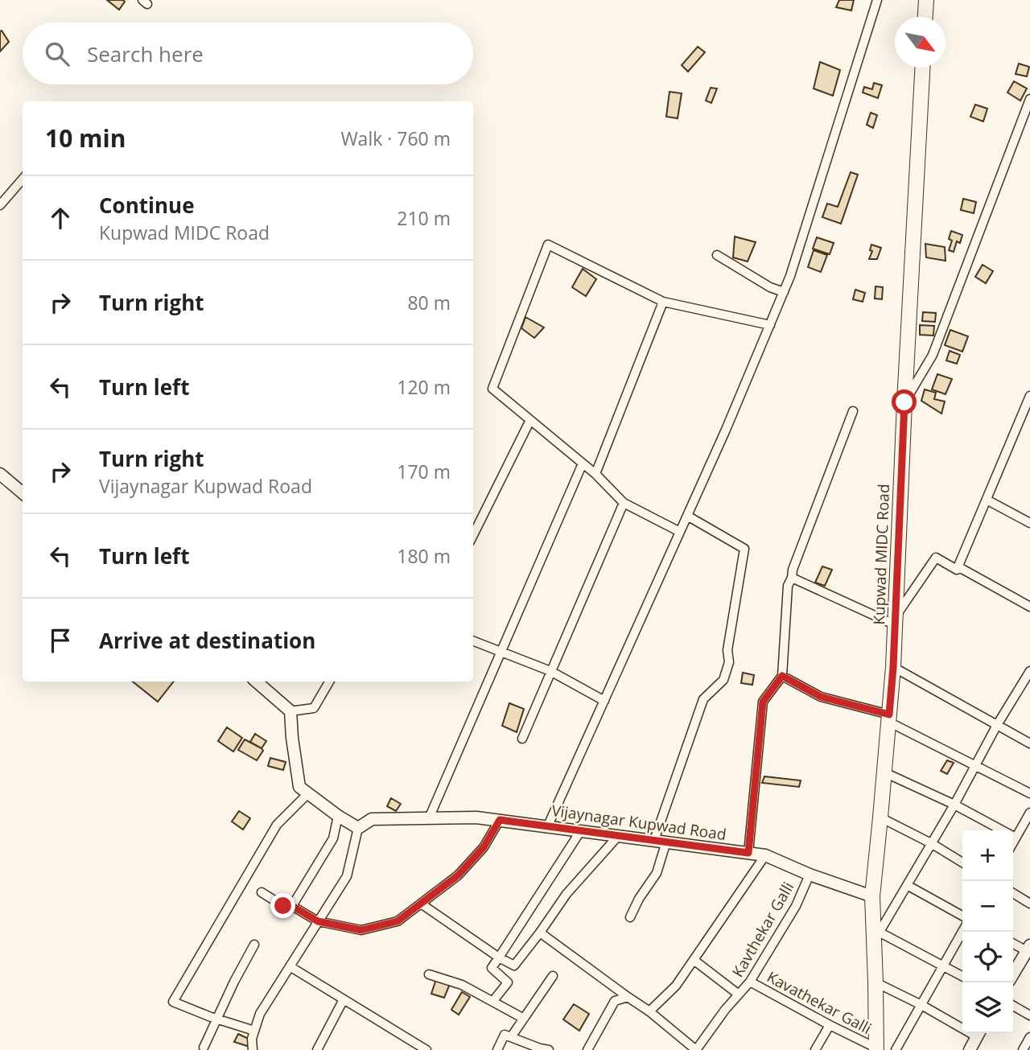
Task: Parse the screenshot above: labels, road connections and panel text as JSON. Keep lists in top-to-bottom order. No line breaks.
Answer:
{"streets":{"main road":["Kupwad MIDC Road"],"street":["Vijaynagar Kupwad Road","Kavthekar Galli","Kavathekar Galli"]},"crossings":[["Kupwad MIDC Road","Vijaynagar Kupwad Road"],["Kupwad MIDC Road","Kavathekar Galli"],["Vijaynagar Kupwad Road","Kavthekar Galli"],["Kavthekar Galli","Kavathekar Galli"]],"north":"bottom right","page":{"search":"Search here","heading":["10 min","Walk · 760 m"],"list":[["Continue","Kupwad MIDC Road","210 m"],["Turn right","80 m"],["Turn left","120 m"],["Turn right","Vijaynagar Kupwad Road","170 m"],["Turn left","180 m"],"Arrive at destination"],"map_buttons":["+","−"]}}
